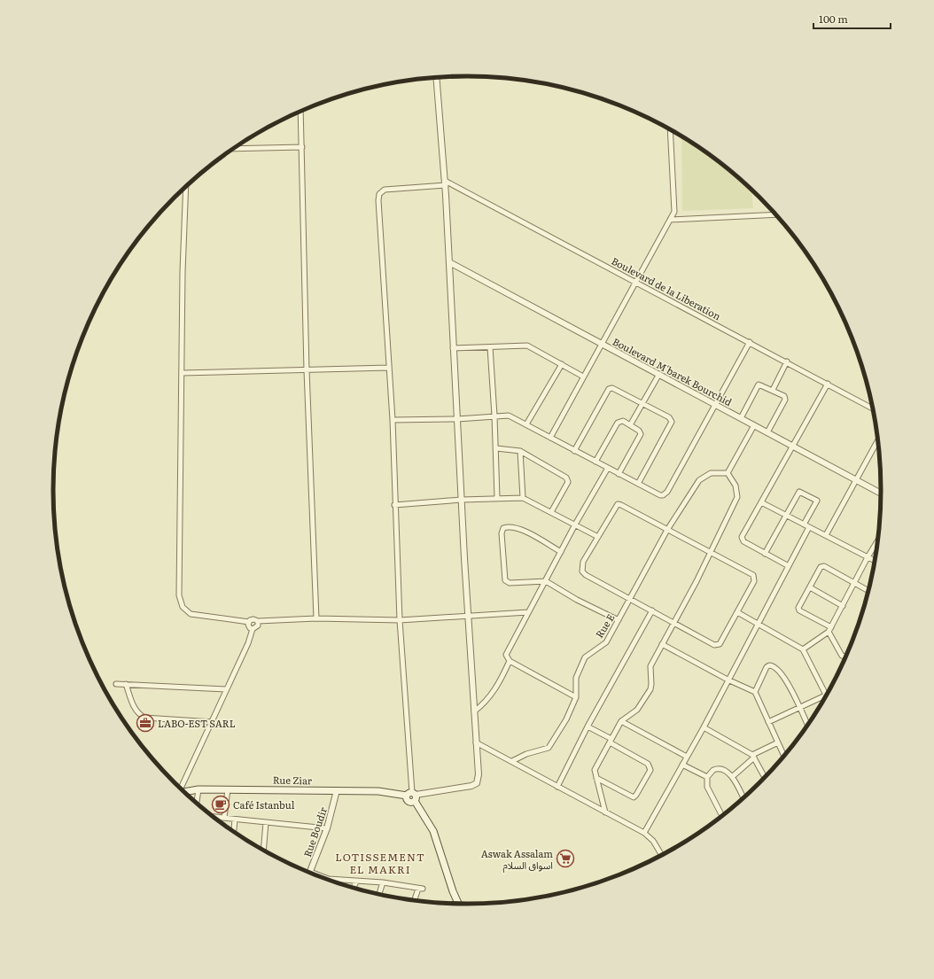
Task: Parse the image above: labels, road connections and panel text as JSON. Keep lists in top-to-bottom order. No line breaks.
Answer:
{"streets":{"main road":["Rue Ziar"],"street":["Boulevard de la Liberation","Boulevard M'barek Bourchid","Rue E","Rue Boudir"]},"crossings":[["Rue Ziar","Rue Boudir"]],"districts":["LOTISSEMENT EL MAKRI"],"places":{"office":["LABO-EST SARL"],"cafe":["Café Istanbul"],"supermarket":["Aswak Assalam اسواق السلام"]},"scale_bar":"100 m"}
